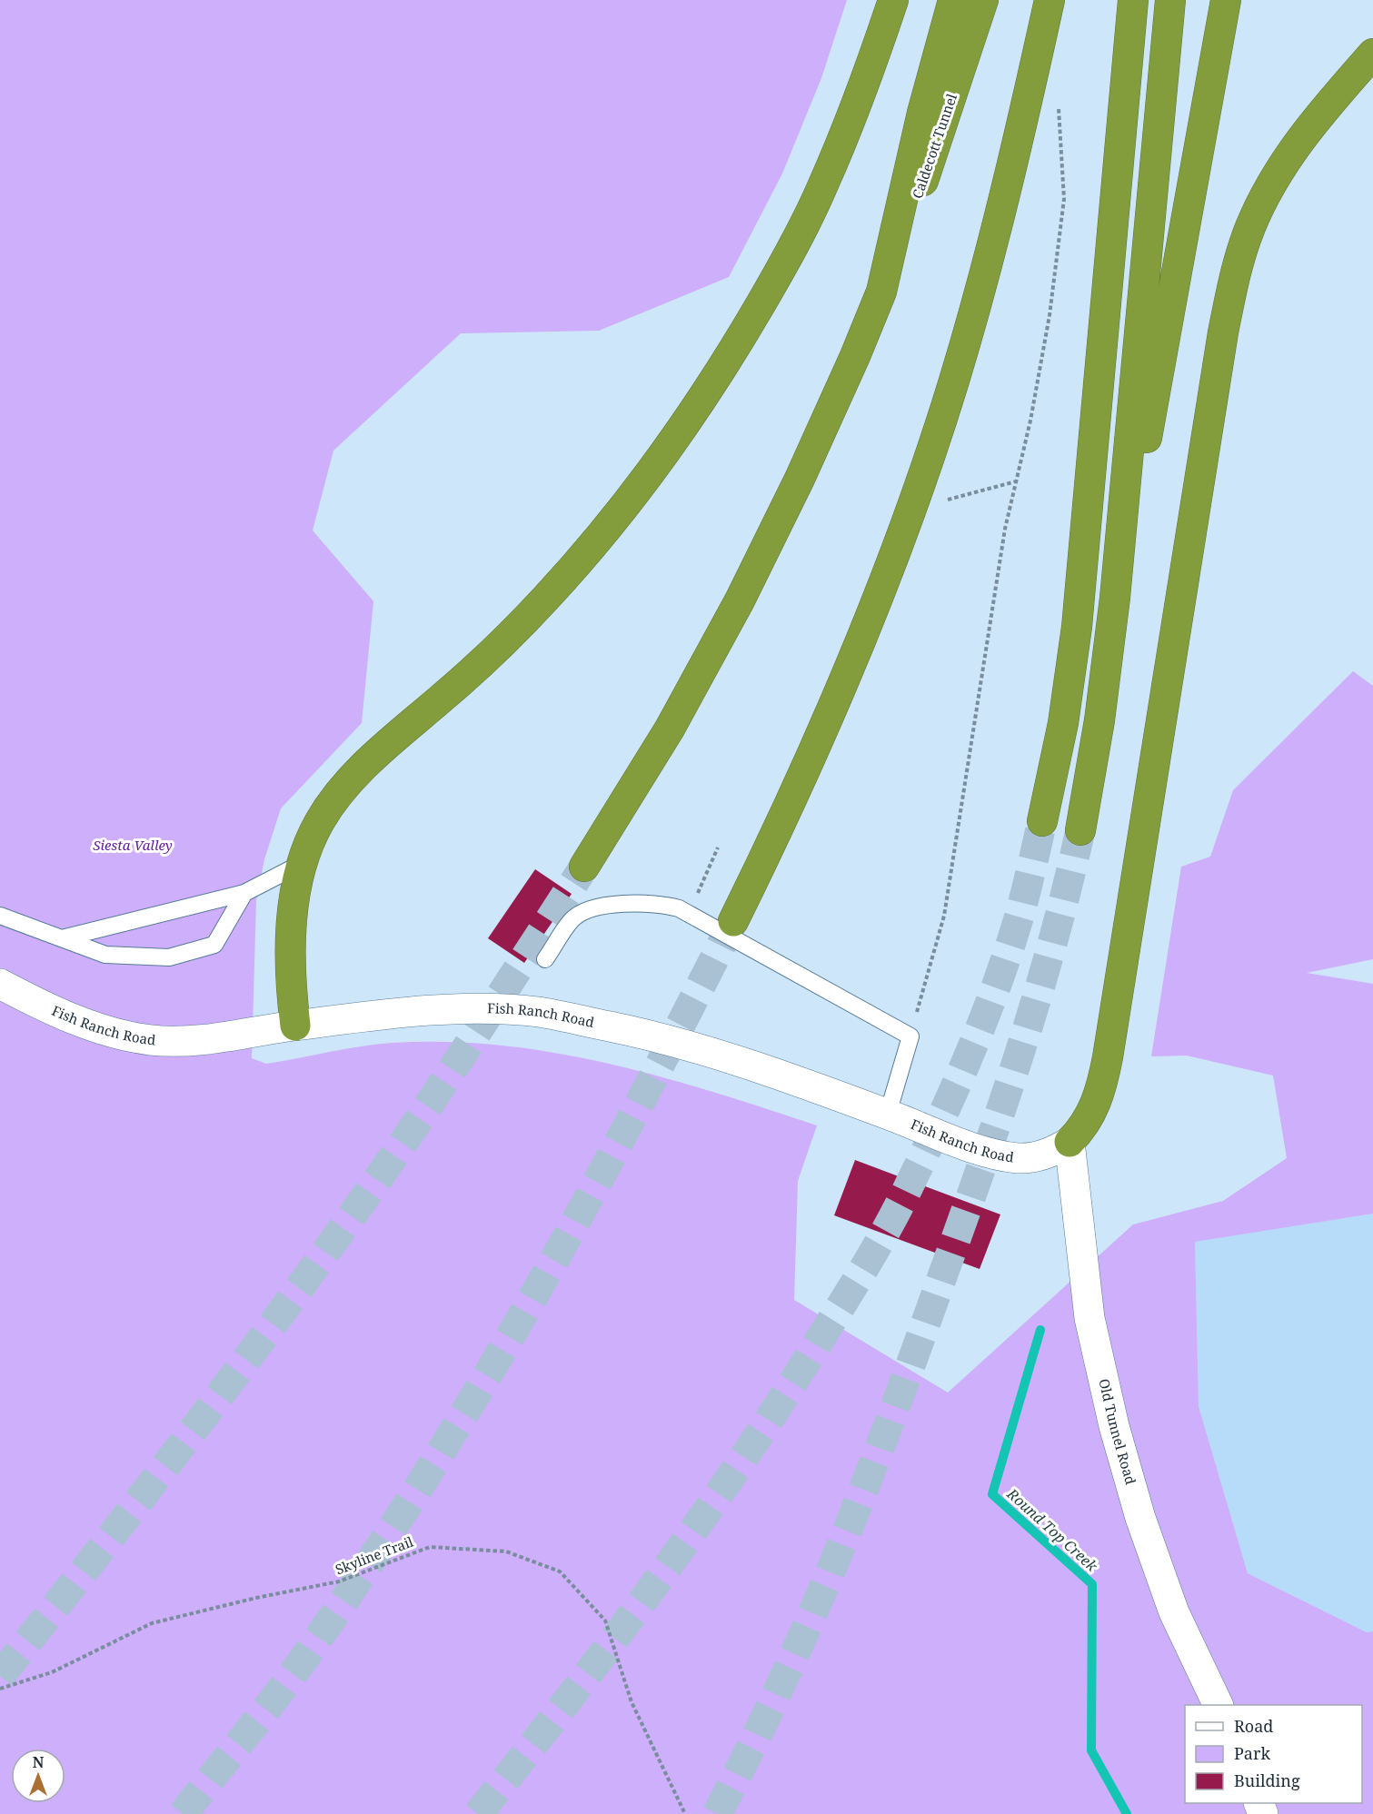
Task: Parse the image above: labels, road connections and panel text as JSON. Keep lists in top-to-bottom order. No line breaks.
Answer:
{"streets":{"highway":["Caldecott Tunnel"],"main road":["Fish Ranch Road","Old Tunnel Road"],"path":["Skyline Trail"]},"crossings":[["Fish Ranch Road","Old Tunnel Road"]],"water":["Round Top Creek"],"parks":["Siesta Valley"],"legend":["Road","Park","Building"],"north":"top"}
